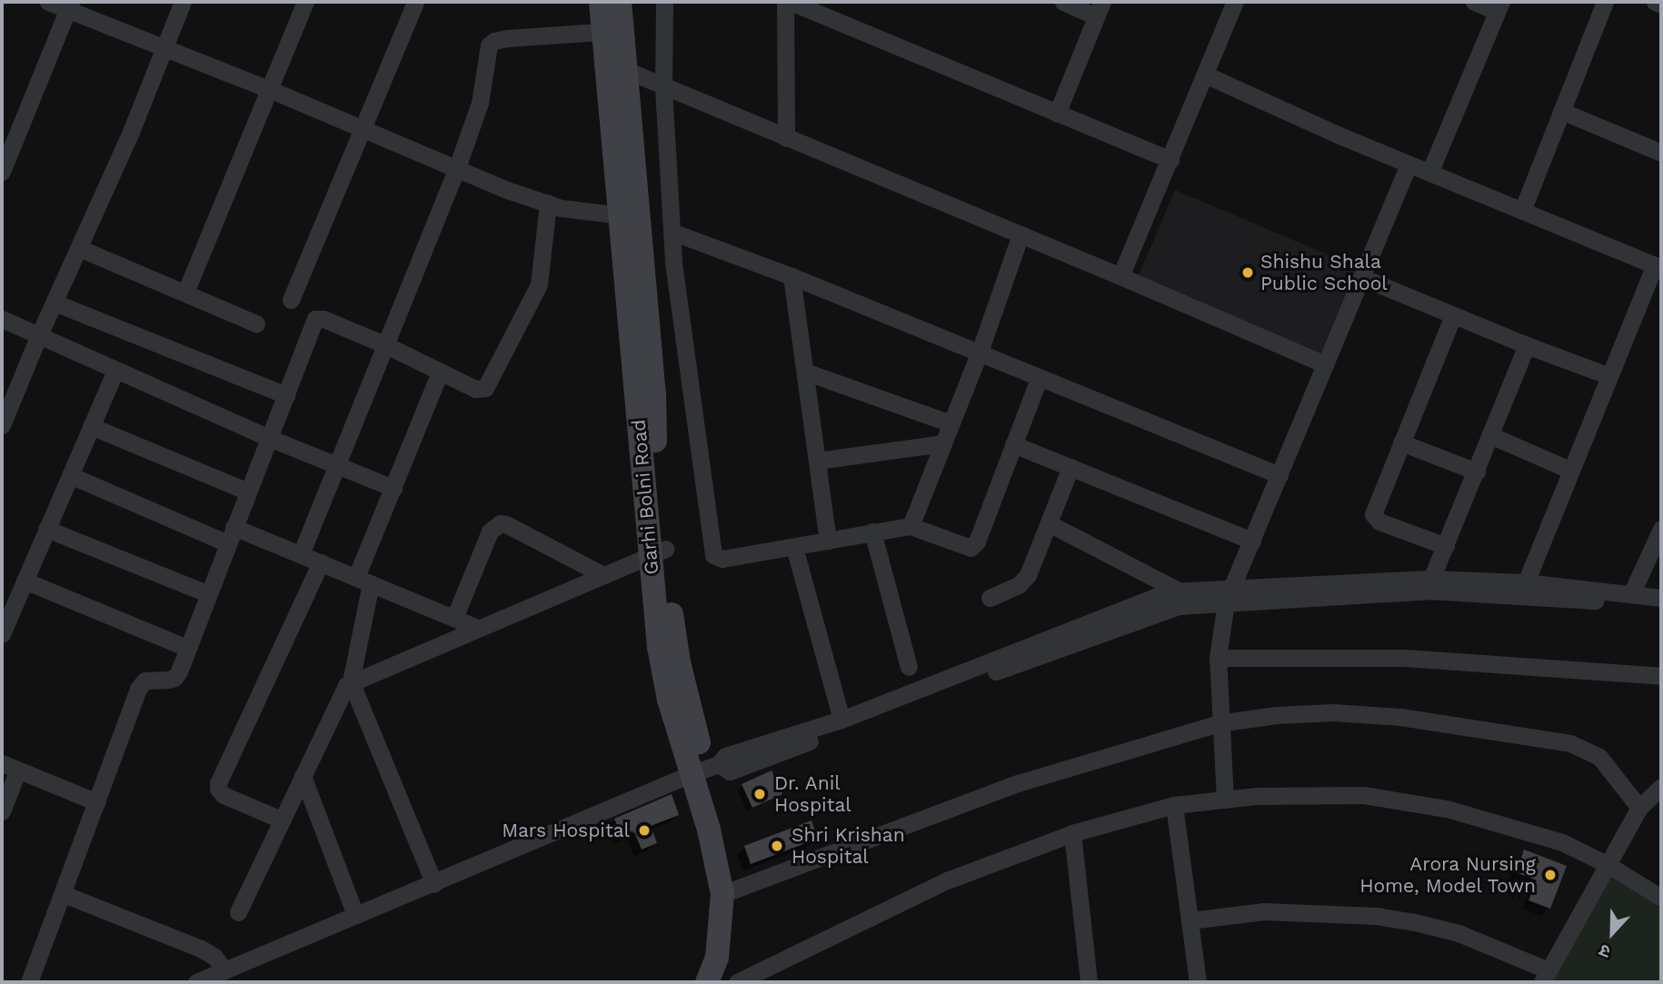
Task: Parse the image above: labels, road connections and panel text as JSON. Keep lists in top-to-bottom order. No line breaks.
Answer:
{"streets":{"main road":["Garhi Bolni Road"]},"places":["Shishu Shala Public School","Dr. Anil Hospital","Mars Hospital","Shri Krishan Hospital","Arora Nursing Home, Model Town"],"north":"bottom"}
